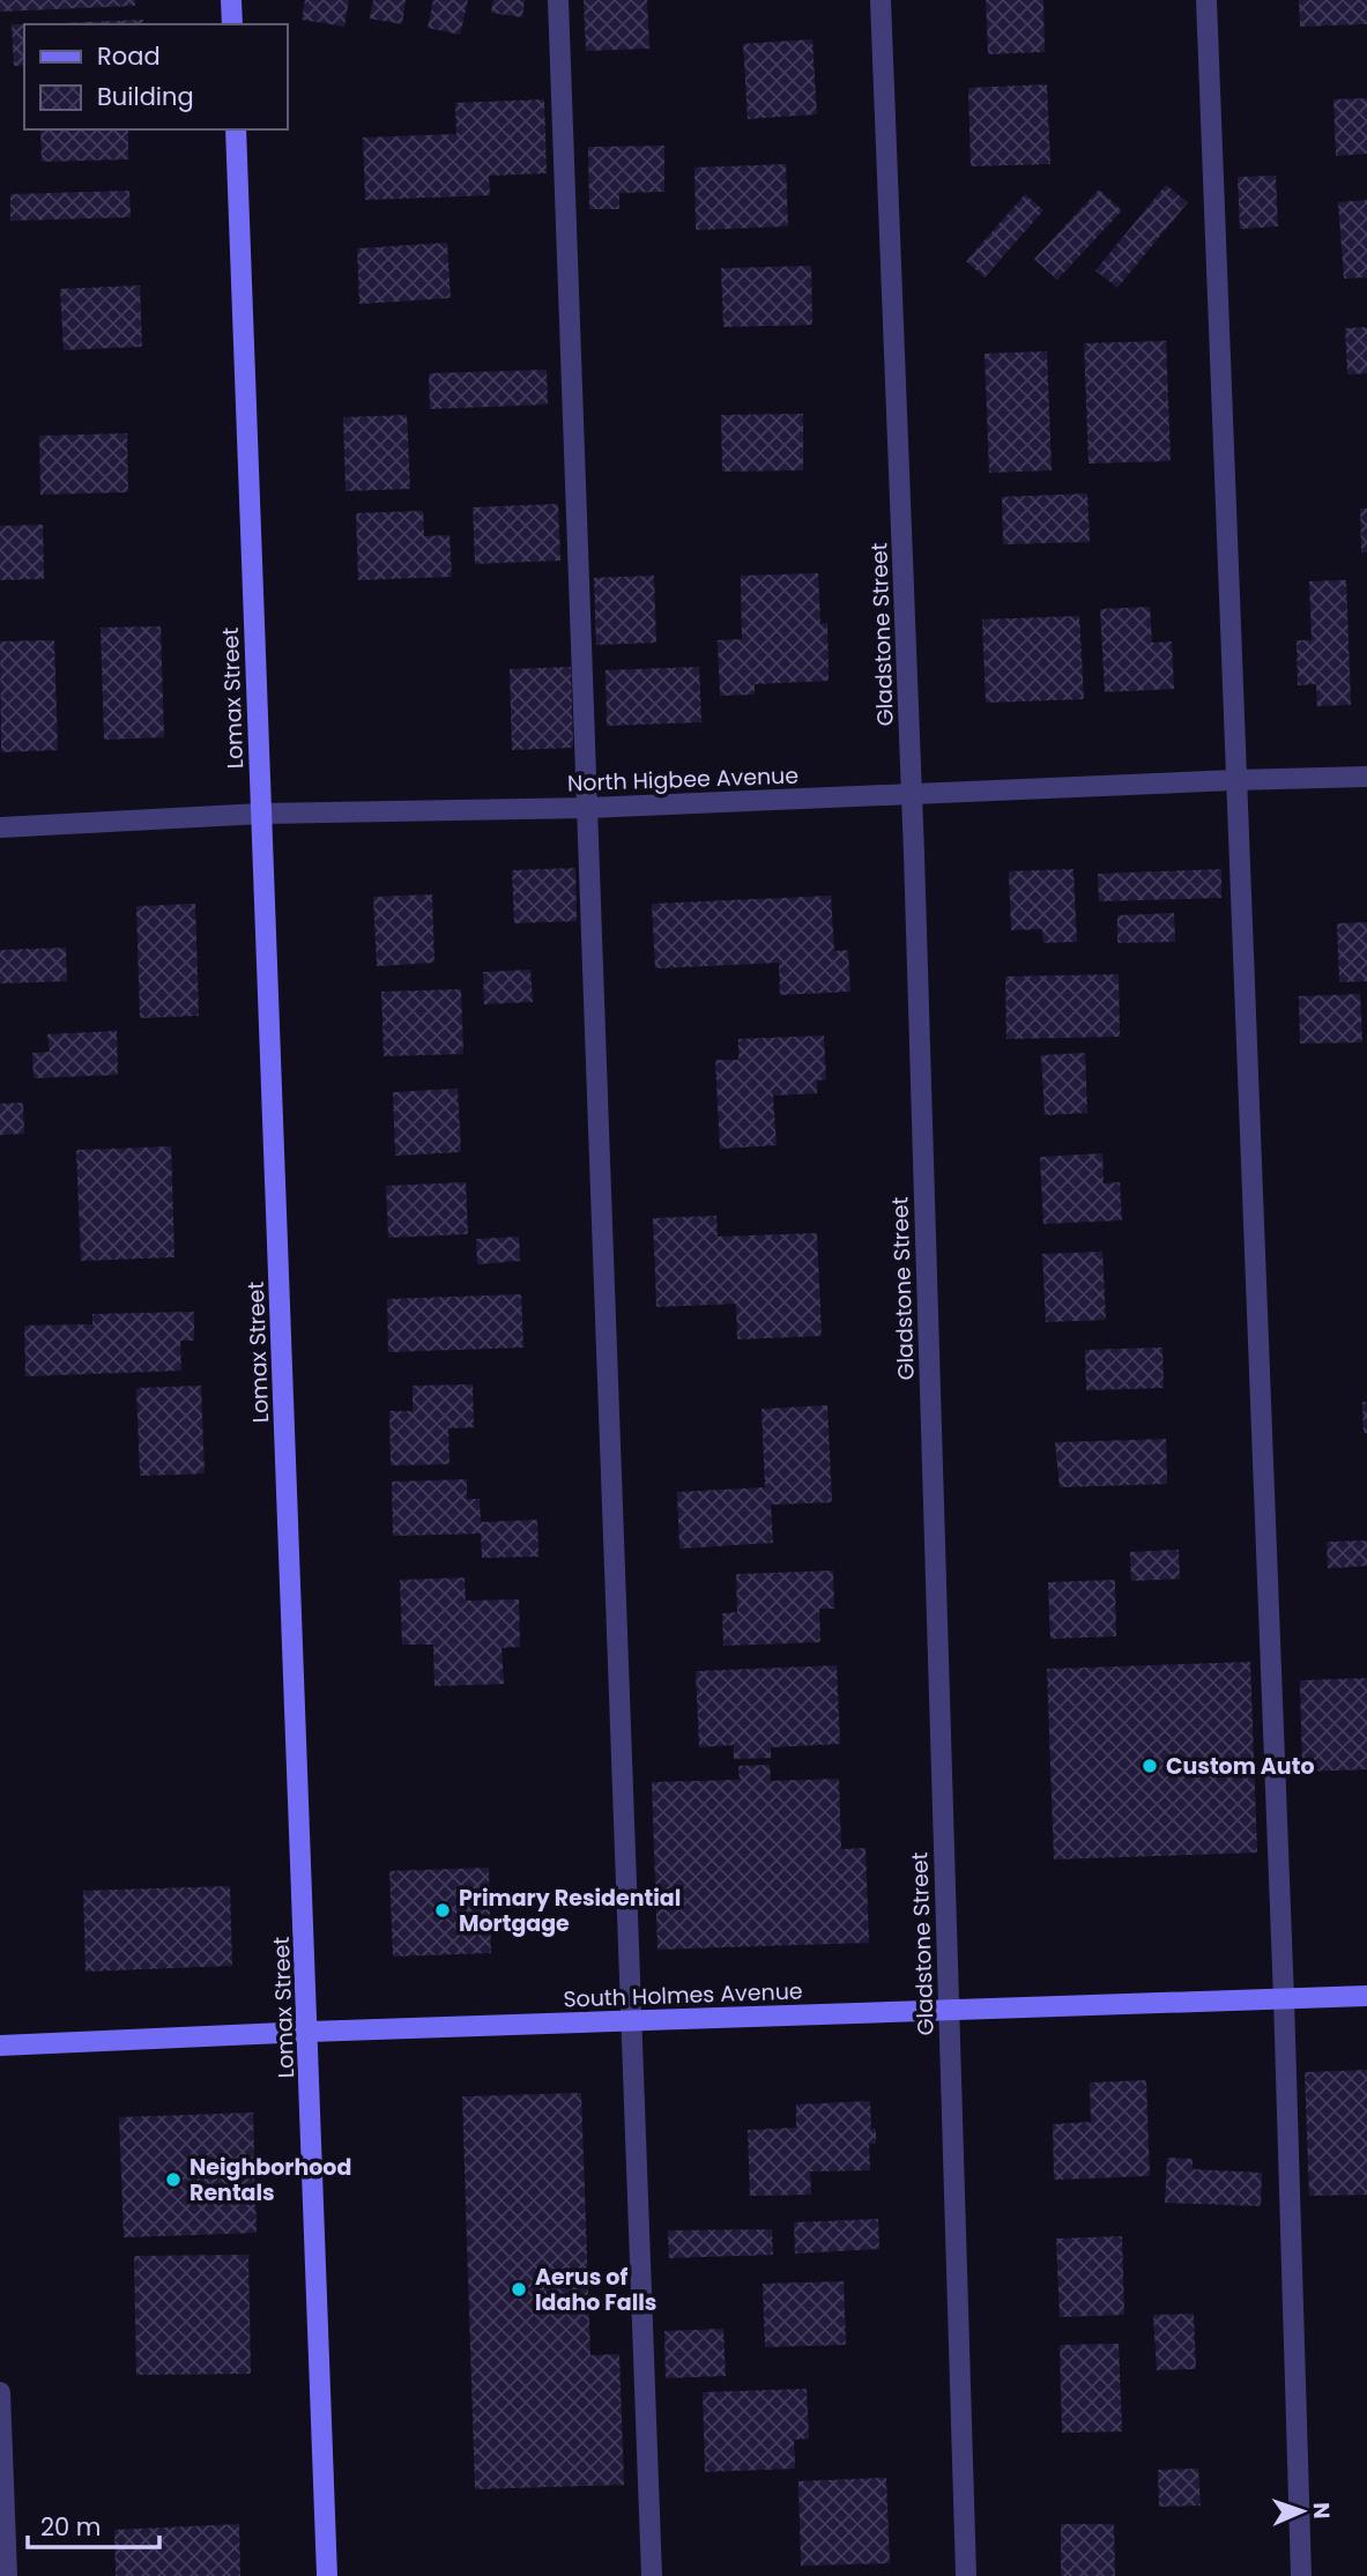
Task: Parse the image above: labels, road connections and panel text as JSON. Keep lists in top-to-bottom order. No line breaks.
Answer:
{"streets":{"main road":["Lomax Street","South Holmes Avenue"],"street":["Gladstone Street","North Higbee Avenue"]},"crossings":[["Gladstone Street","North Higbee Avenue"],["Gladstone Street","South Holmes Avenue"],["Lomax Street","North Higbee Avenue"],["Lomax Street","South Holmes Avenue"]],"places":["Custom Auto","Primary Residential Mortgage","Neighborhood Rentals","Aerus of Idaho Falls"],"legend":["Road","Building"],"scale_bar":"20 m","north":"right"}
